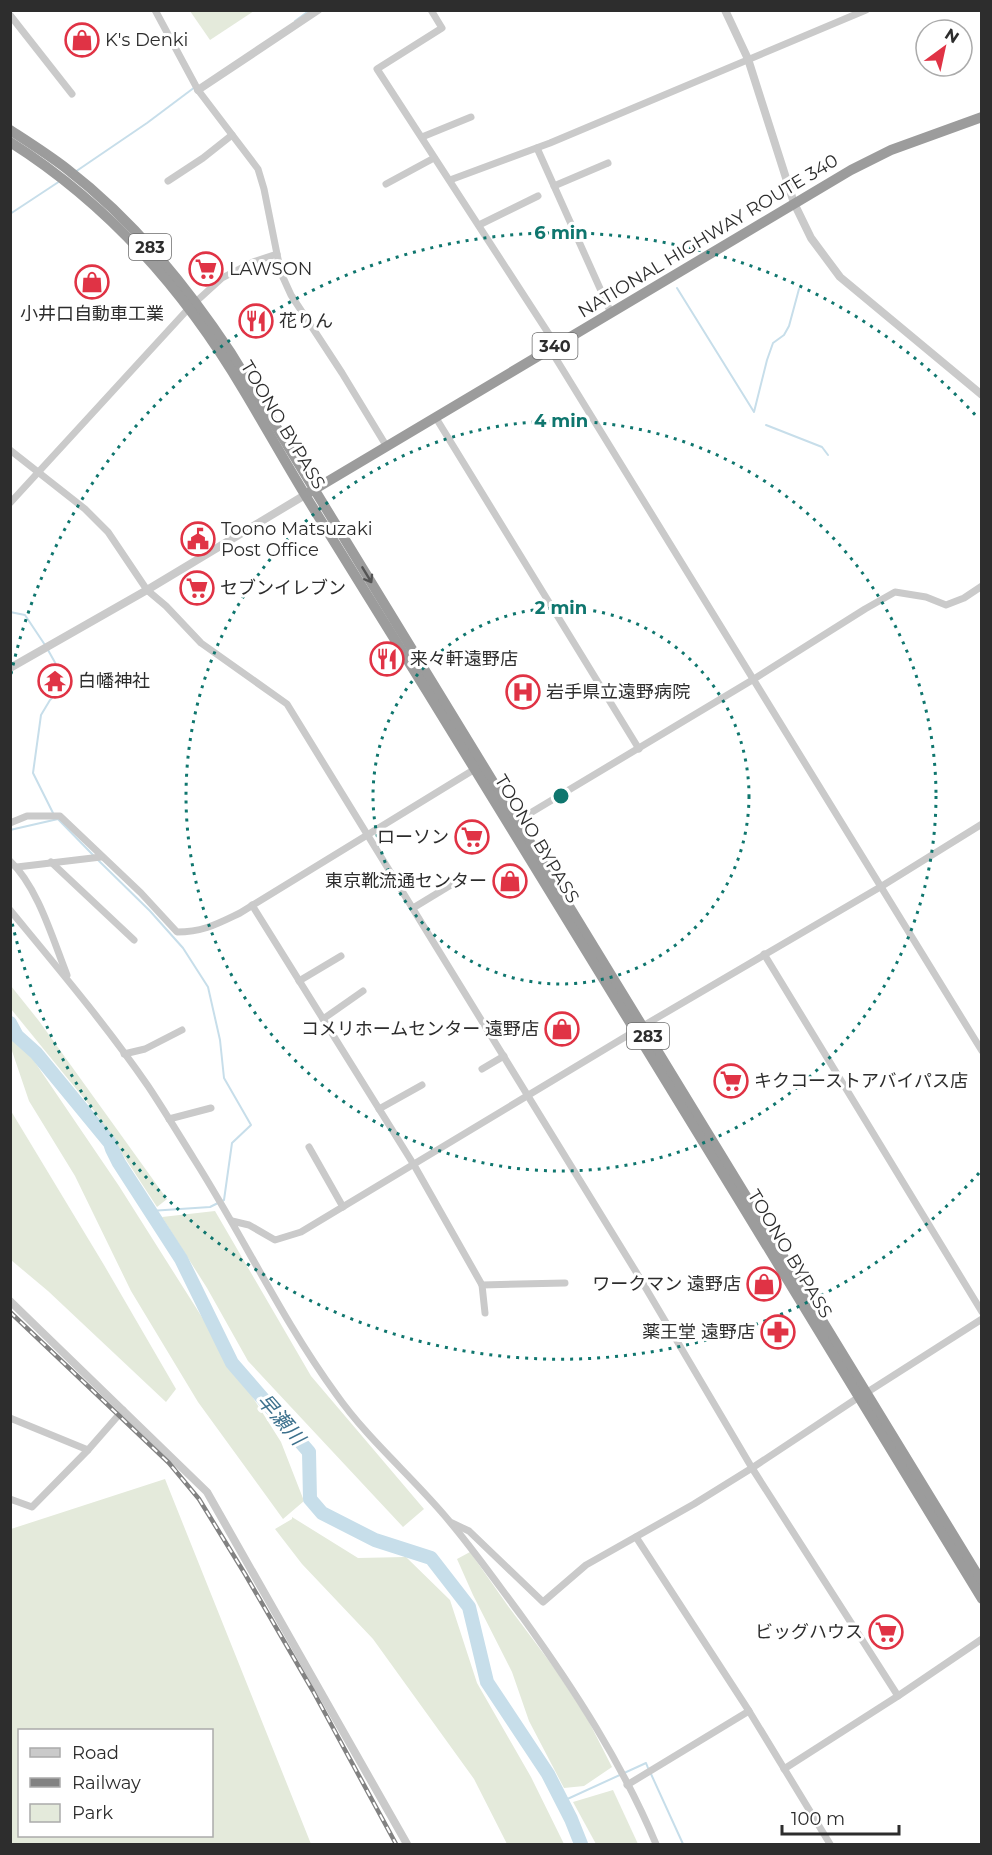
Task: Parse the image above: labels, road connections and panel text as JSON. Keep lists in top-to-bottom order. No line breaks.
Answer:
{"streets":{"highway":["NATIONAL HIGHWAY ROUTE 340","283","340","TOONO BYPASS"]},"crossings":[["NATIONAL HIGHWAY ROUTE 340","TOONO BYPASS"]],"water":["早瀬川"],"places":{"shop":["K's Denki","小井口自動車工業","東京靴流通センター","コメリホームセンター 遠野店","ワークマン 遠野店"],"supermarket":["LAWSON","セブンイレブン","ローソン","キクコーストアバイパス店","ビッグハウス"],"restaurant":["花りん","来々軒遠野店"],"public building":["Toono Matsuzaki Post Office"],"temple":["白幡神社"],"hospital":["岩手県立遠野病院"],"pharmacy":["薬王堂 遠野店"]},"legend":["Road","Railway","Park"],"scale_bar":"100 m","north":"top right","rings":["6 min","4 min","2 min"]}
